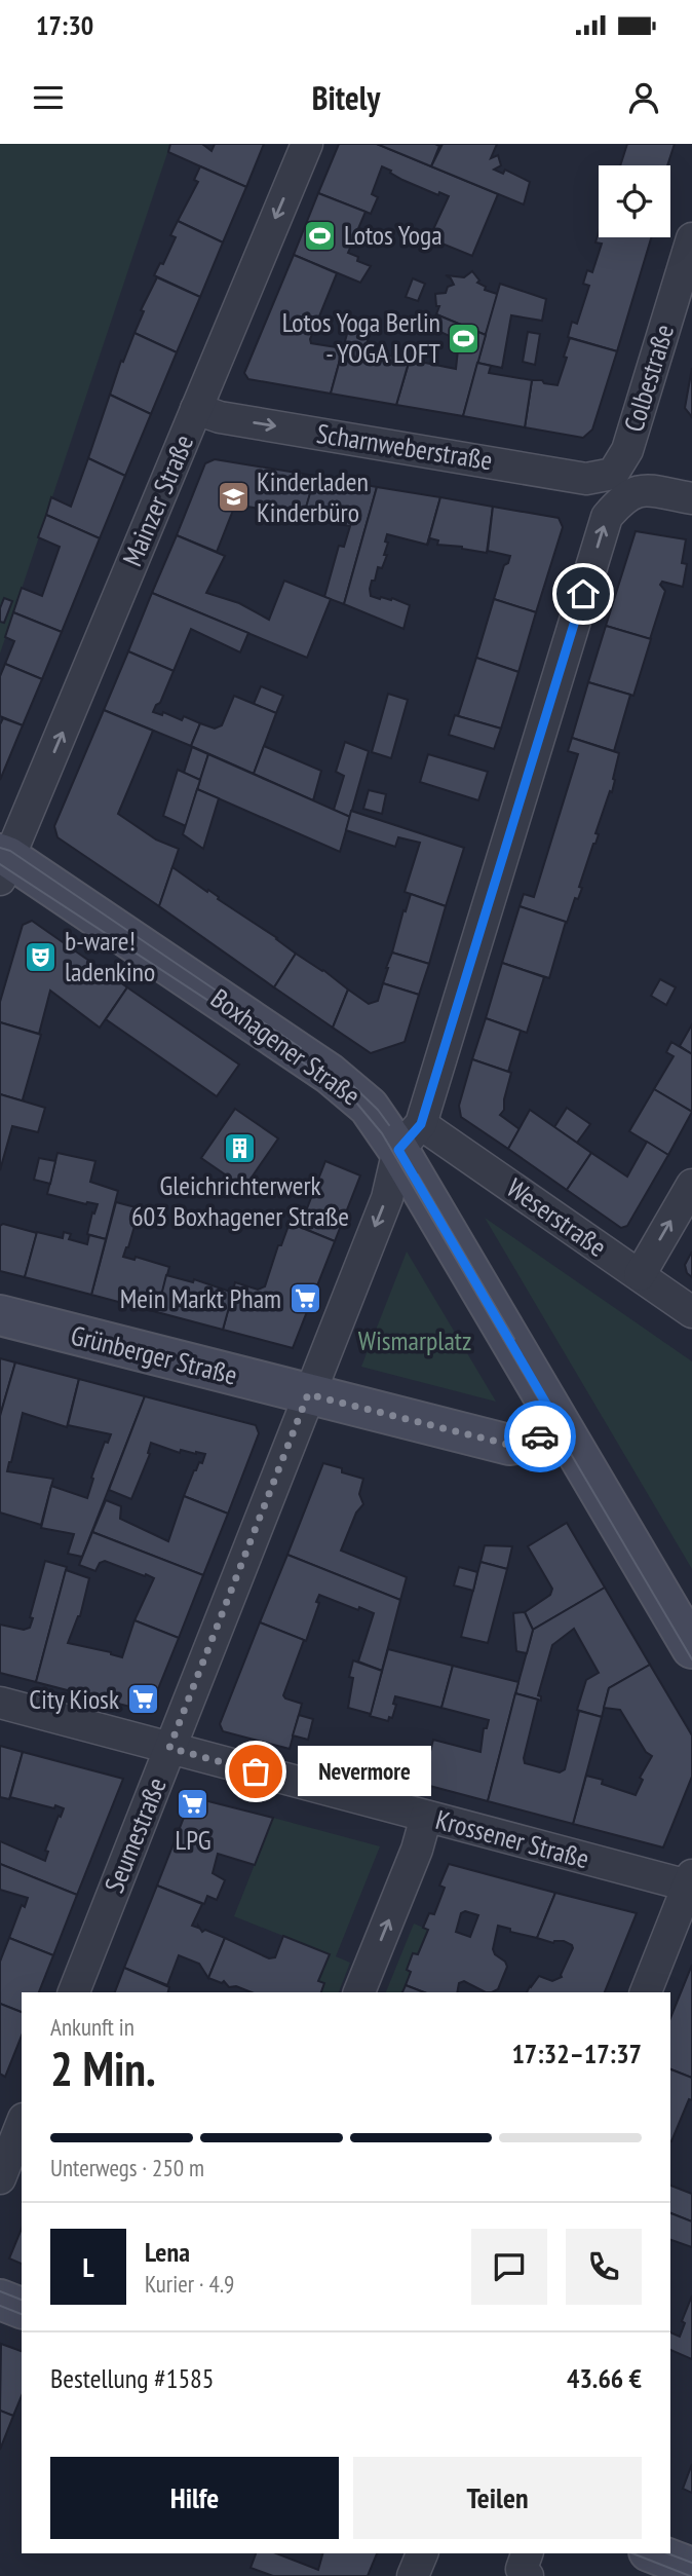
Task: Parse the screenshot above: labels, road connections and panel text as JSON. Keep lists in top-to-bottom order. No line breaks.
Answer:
{"streets":{"street":["Colbestraße","Scharnweberstraße","Mainzer Straße","Boxhagener Straße","Weserstraße","Grünberger Straße","Seumestraße","Krossener Straße"]},"crossings":[["Colbestraße","Scharnweberstraße"],["Colbestraße","Boxhagener Straße"],["Colbestraße","Weserstraße"],["Scharnweberstraße","Mainzer Straße"],["Mainzer Straße","Boxhagener Straße"],["Boxhagener Straße","Weserstraße"],["Grünberger Straße","Seumestraße"],["Seumestraße","Krossener Straße"]],"one_way":["Colbestraße","Scharnweberstraße"],"parks":["Wismarplatz"],"places":{"sports":["Lotos Yoga","Lotos Yoga Berlin - YOGA LOFT"],"school or university":["Kinderladen Kinderbüro"],"theatre":["b-ware! ladenkino"],"building":["Gleichrichterwerk 603 Boxhagener Straße"],"supermarket":["Mein Markt Pham","City Kiosk","LPG"],"other":["Nevermore"]},"page":{"status":"17:30","header":"Bitely","bubble":"Nevermore","heading":["2 Min.","Ankunft in","17:32–17:37"],"panel":["Lena","Kurier · 4.9","Bestellung #1585","43.66 €"],"bar":"Unterwegs · 250 m","round":"L","buttons":["Hilfe","Teilen"]}}
